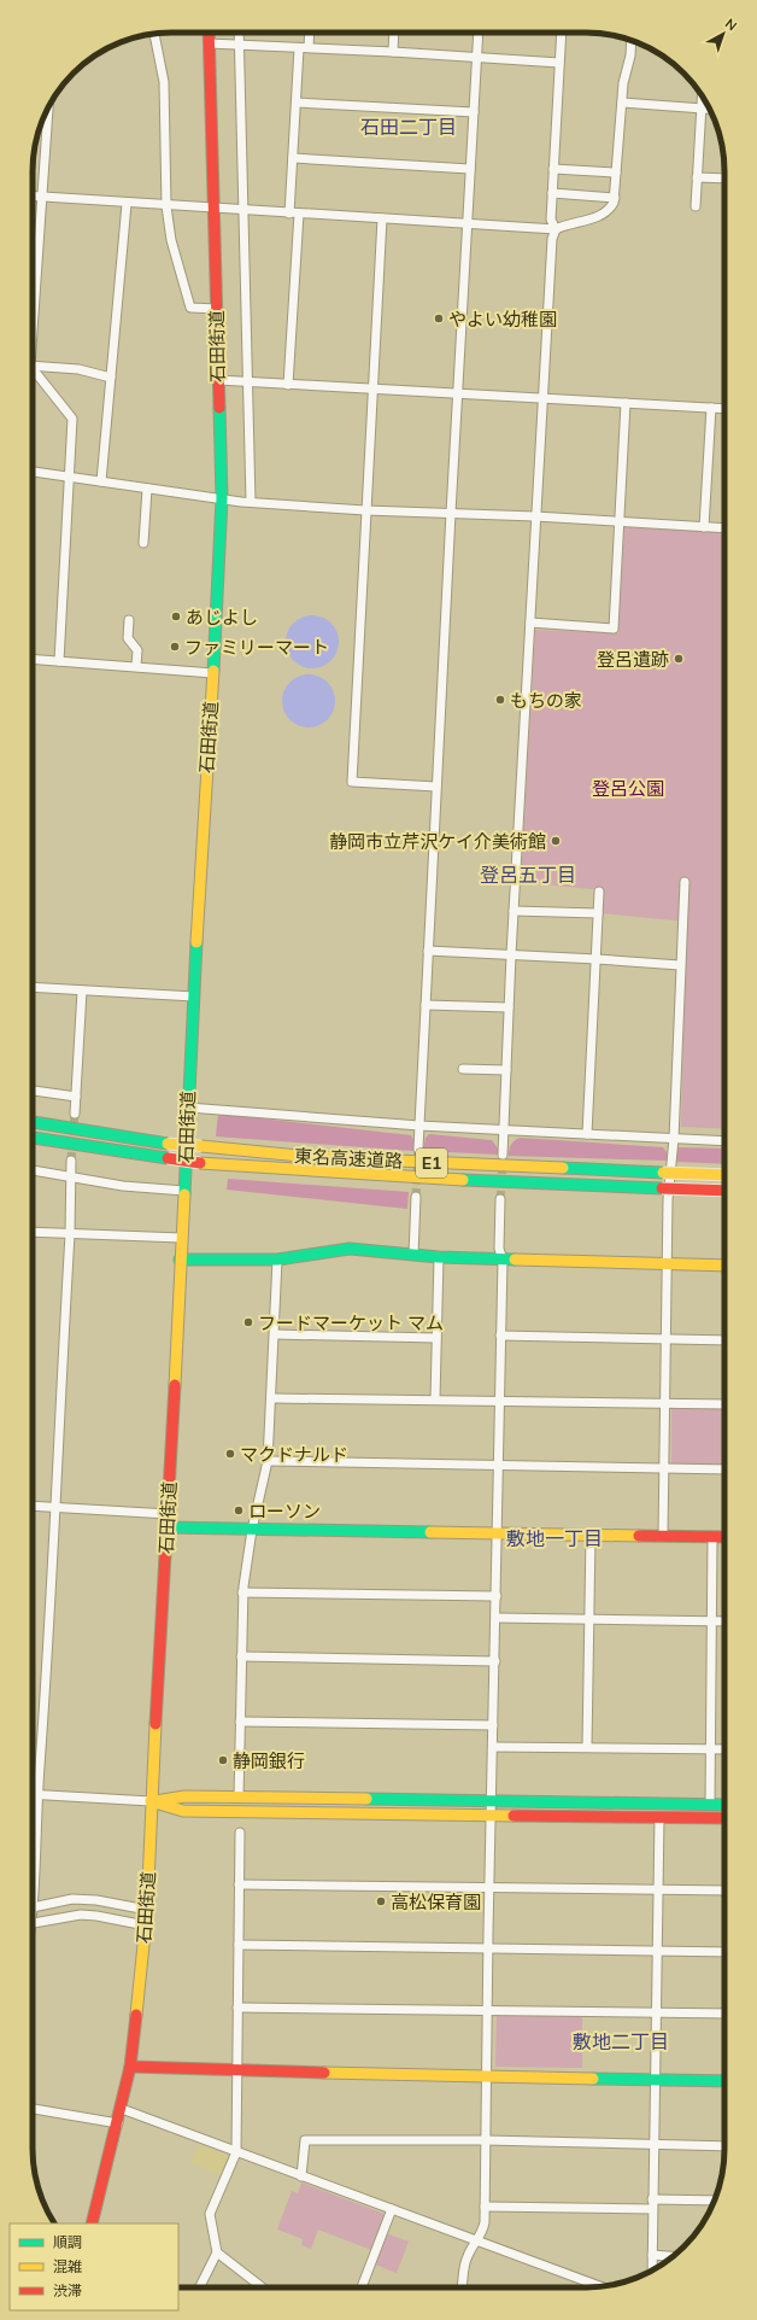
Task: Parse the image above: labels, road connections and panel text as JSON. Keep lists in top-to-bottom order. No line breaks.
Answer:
{"streets":{"main road":["石田街道","東名高速道路","E1"]},"districts":["石田二丁目","登呂五丁目","敷地一丁目","敷地二丁目"],"parks":["登呂公園"],"places":["やよい幼稚園","あじよし","ファミリーマート","登呂遺跡","もちの家","静岡市立芹沢ケイ介美術館","フードマーケット マム","マクドナルド","ローソン","静岡銀行","高松保育園"],"legend":["順調","混雑","渋滞"],"north":"top right"}
